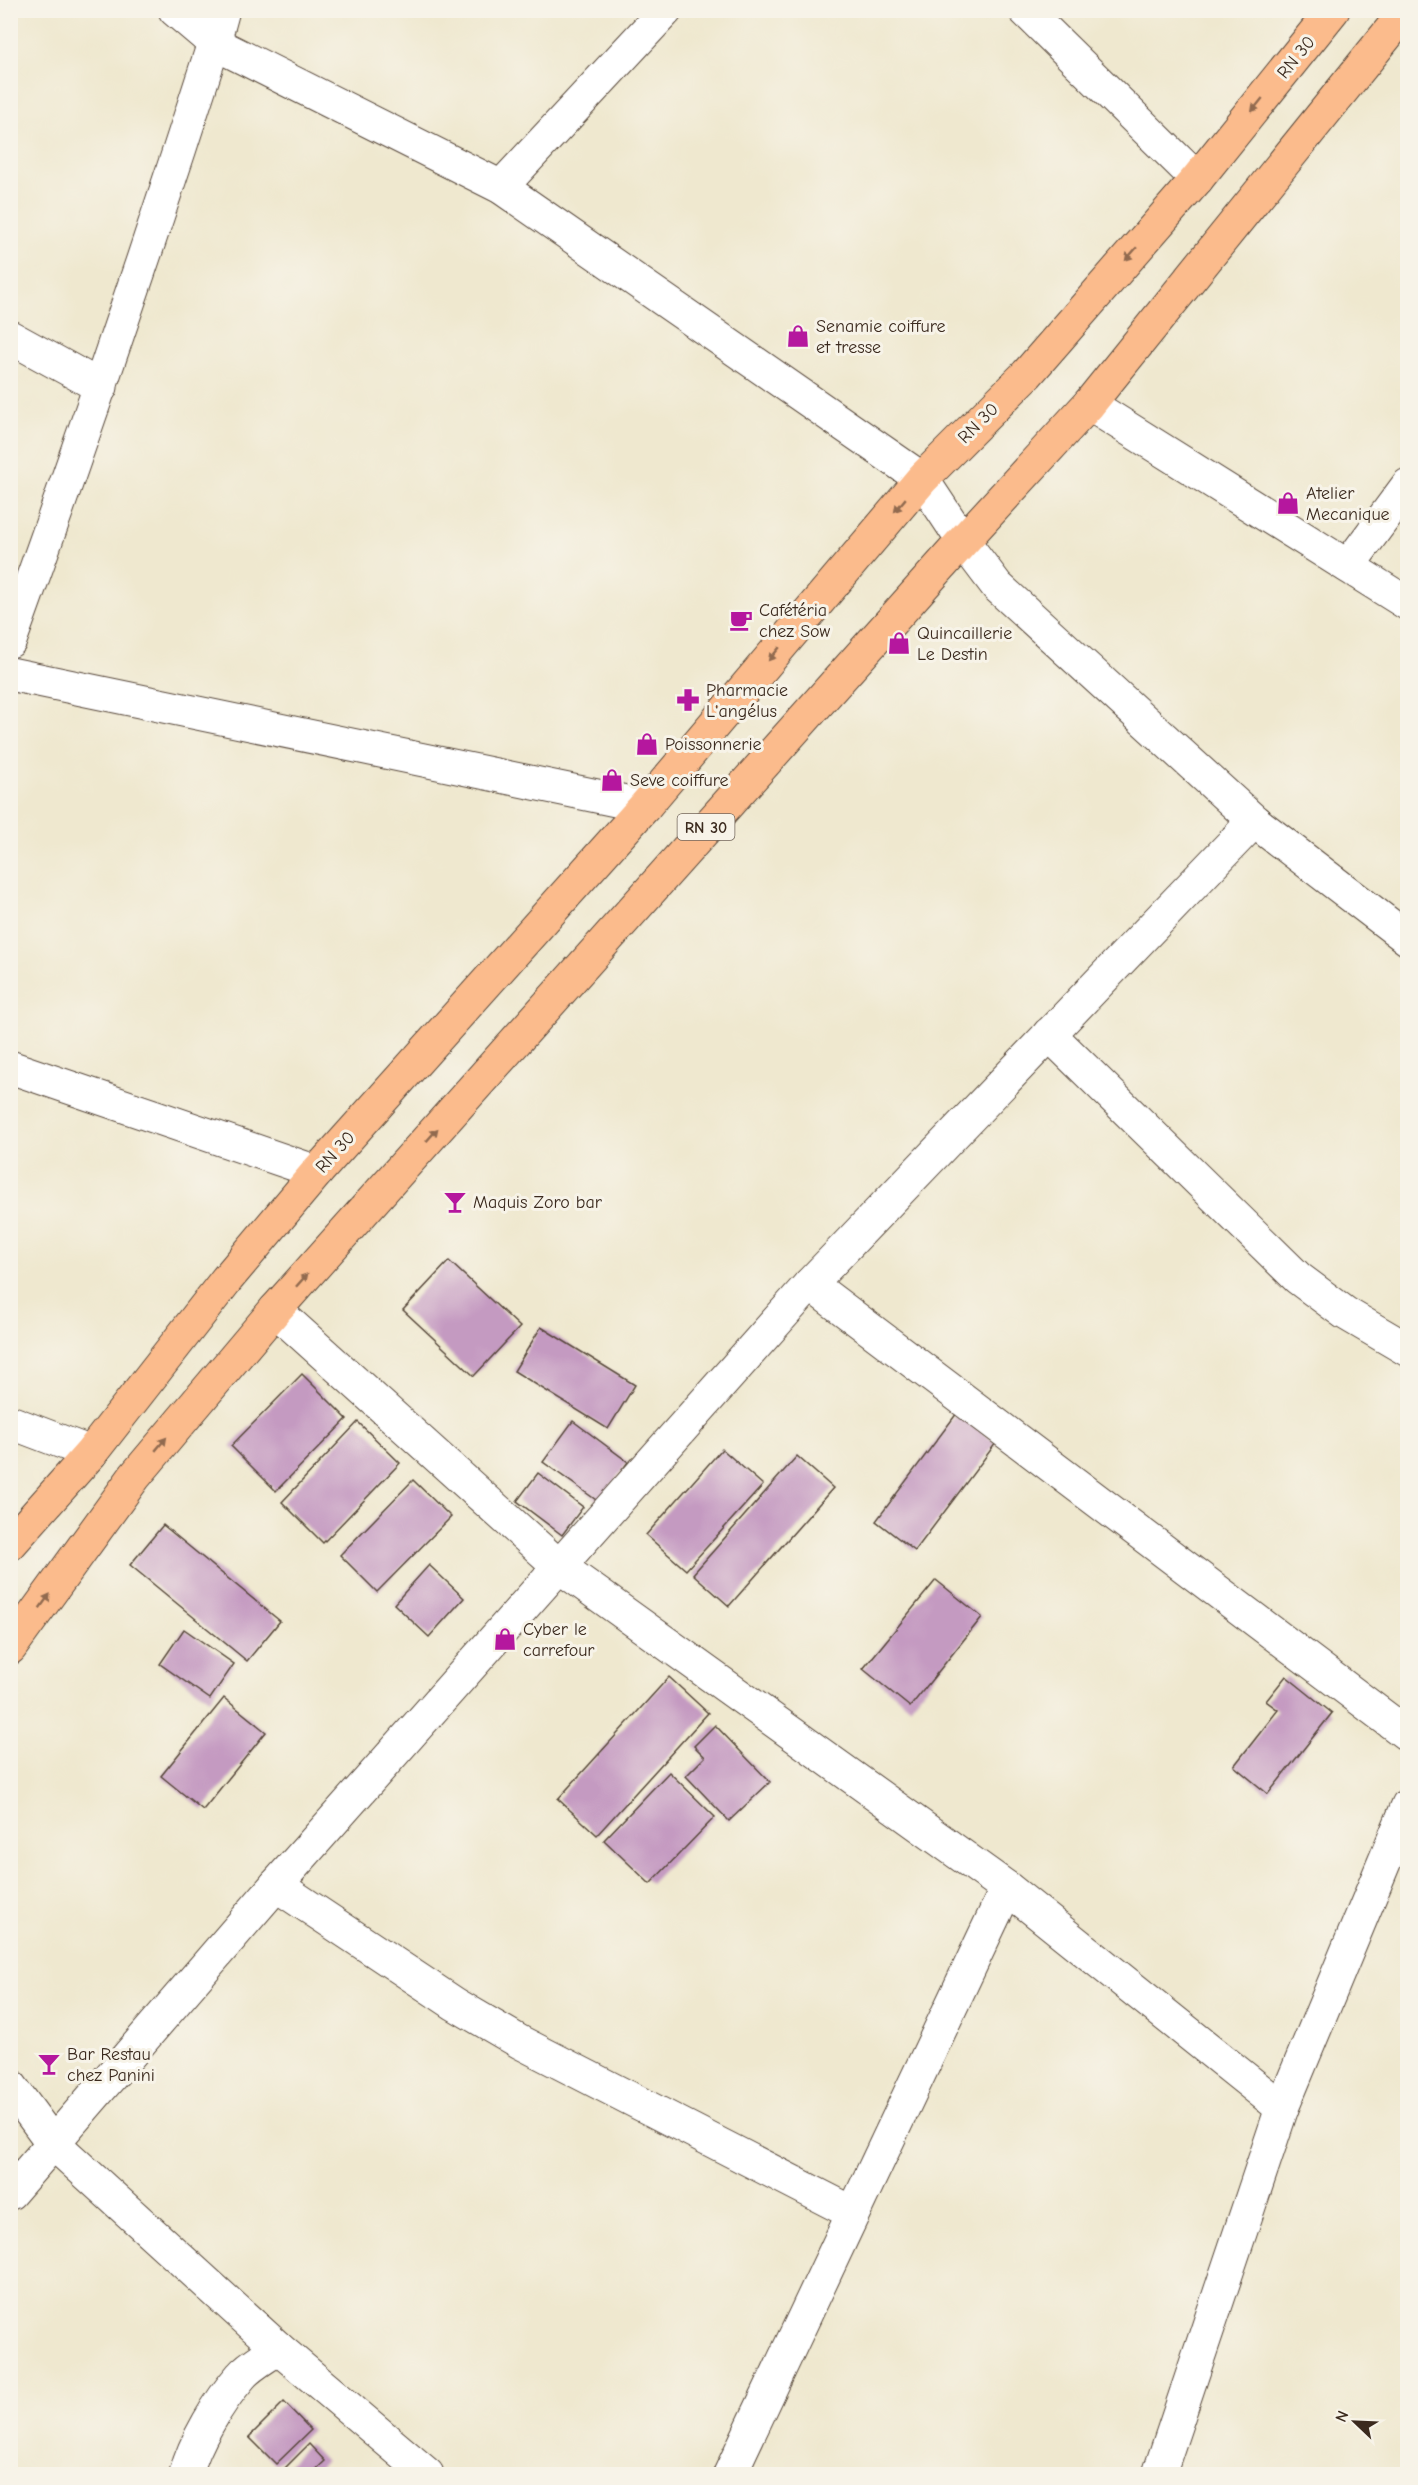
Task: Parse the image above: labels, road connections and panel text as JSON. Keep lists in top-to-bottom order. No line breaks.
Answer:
{"streets":{"main road":["RN 30"]},"places":{"shop":["Senamie coiffure et tresse","Atelier Mecanique","Quincaillerie Le Destin","Poissonnerie","Seve coiffure","Cyber le carrefour"],"cafe":["Cafétéria chez Sow"],"pharmacy":["Pharmacie L'angélus"],"bar":["Maquis Zoro bar","Bar Restau chez Panini"]},"north":"top left"}
